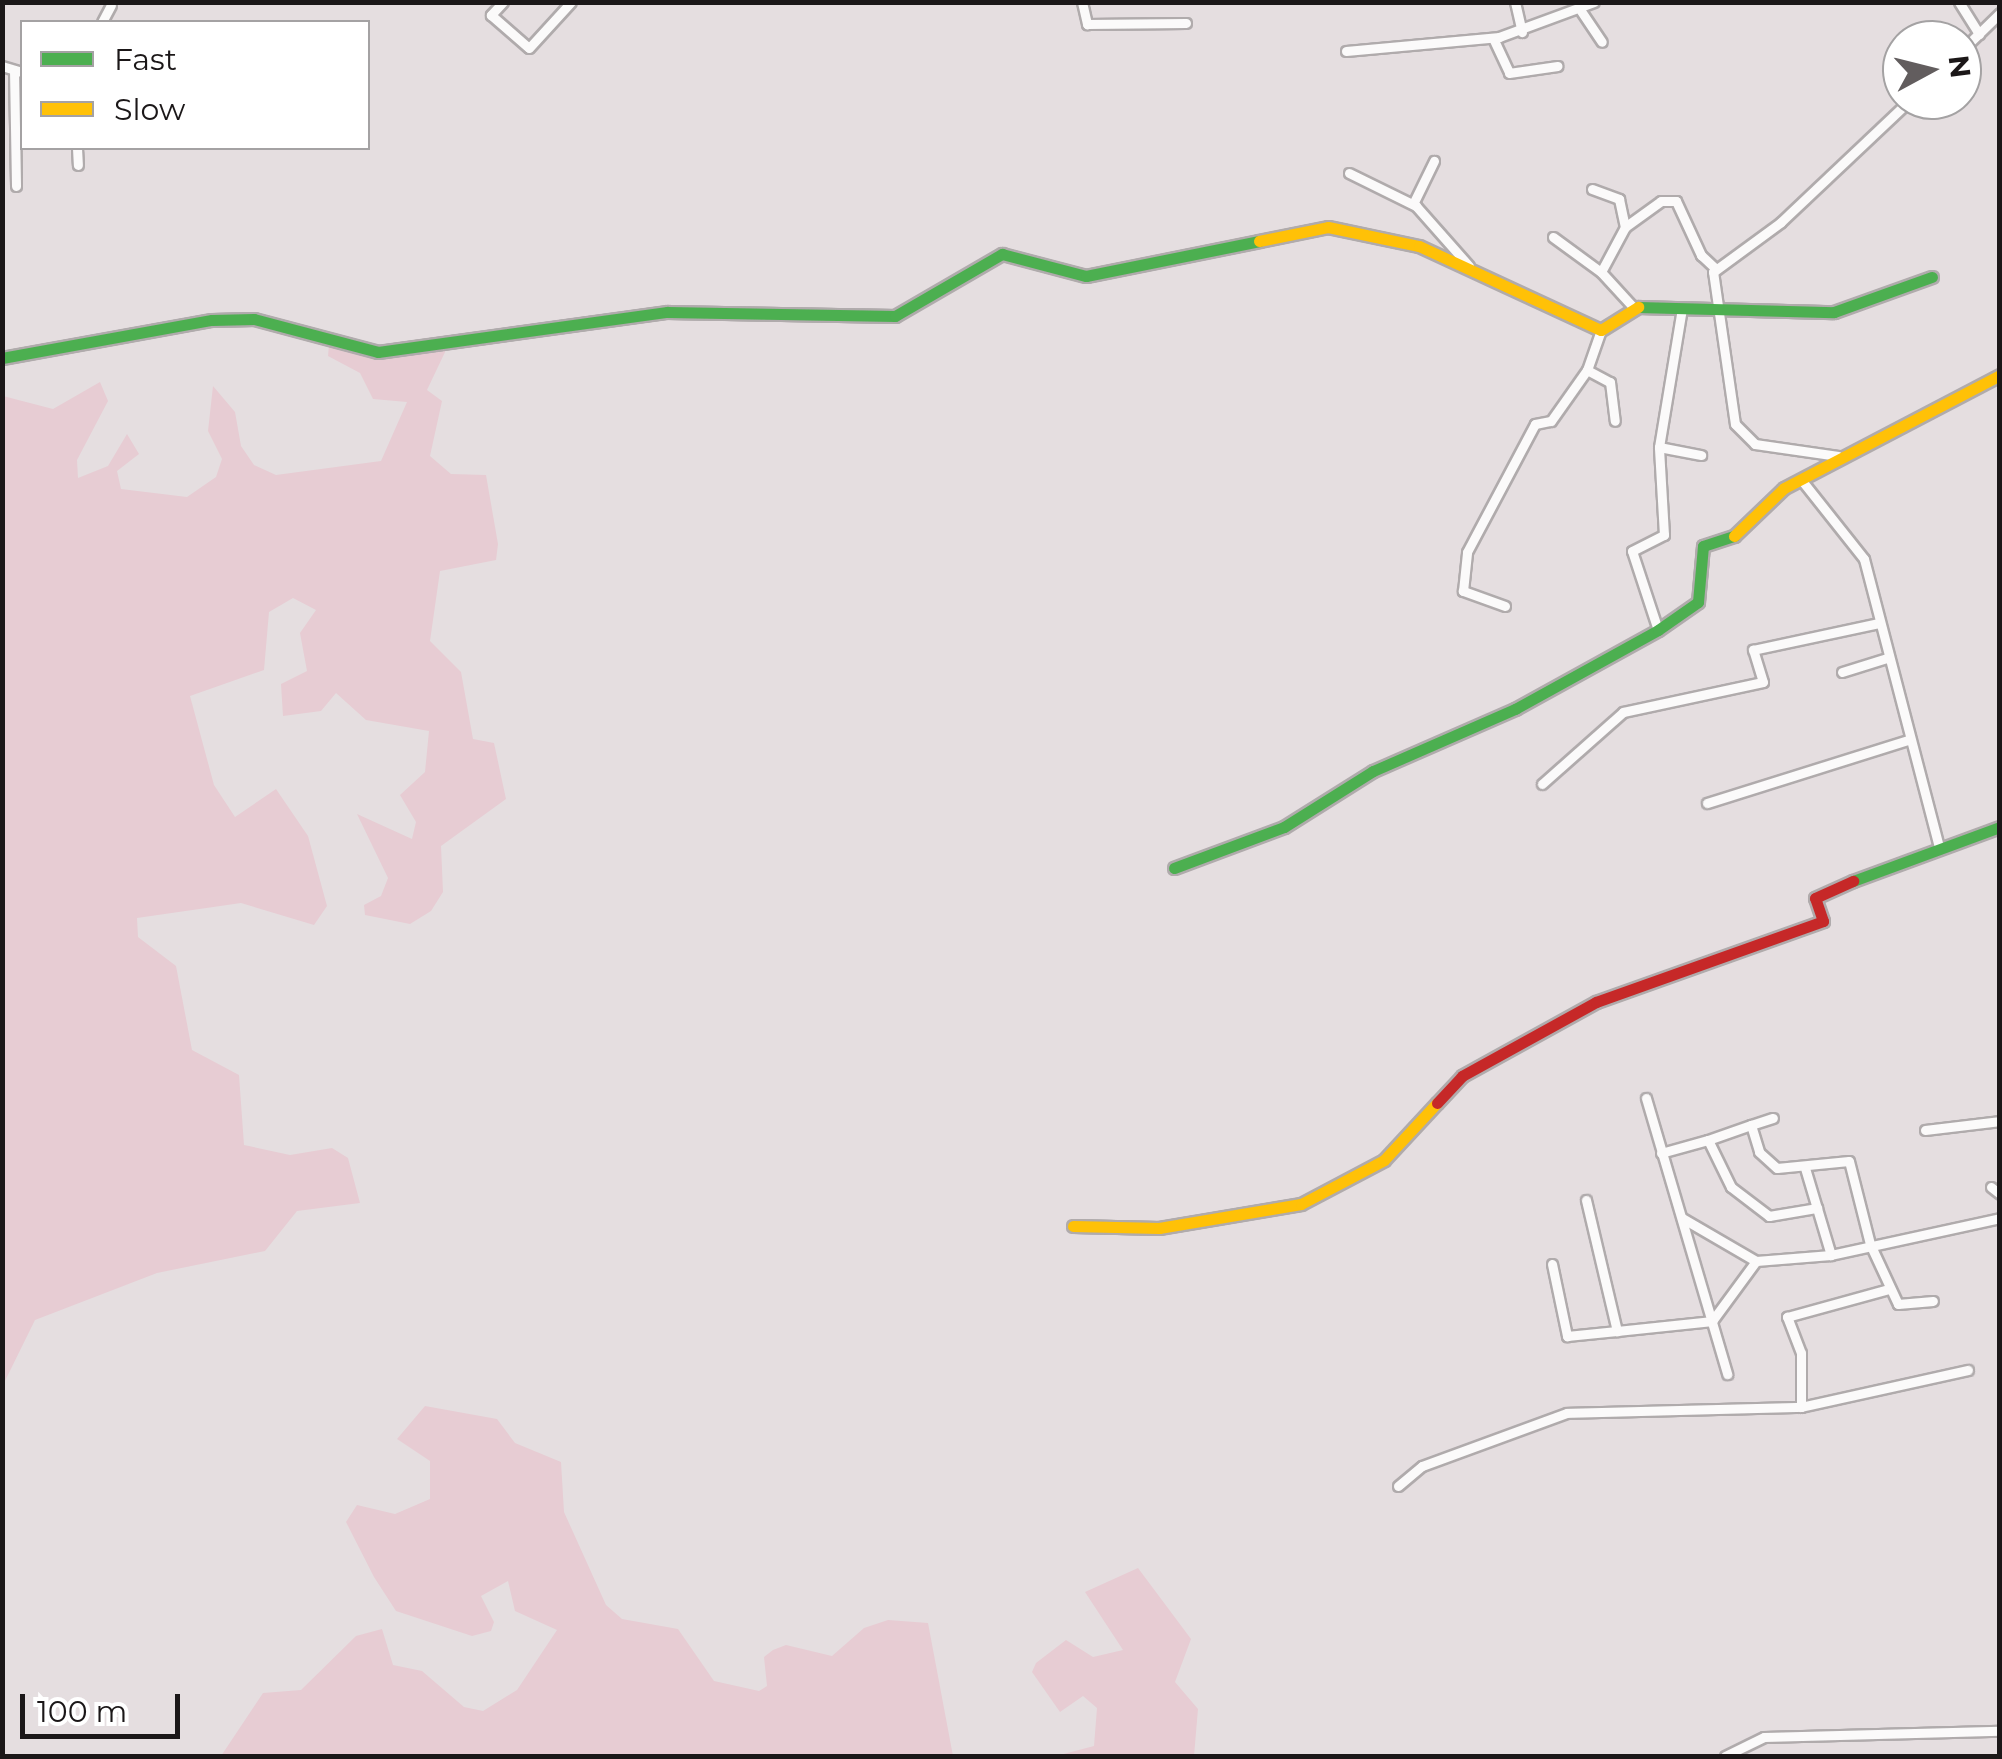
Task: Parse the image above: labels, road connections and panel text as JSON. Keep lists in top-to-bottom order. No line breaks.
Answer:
{"legend":["Fast","Slow"],"scale_bar":"100 m","north":"right"}
